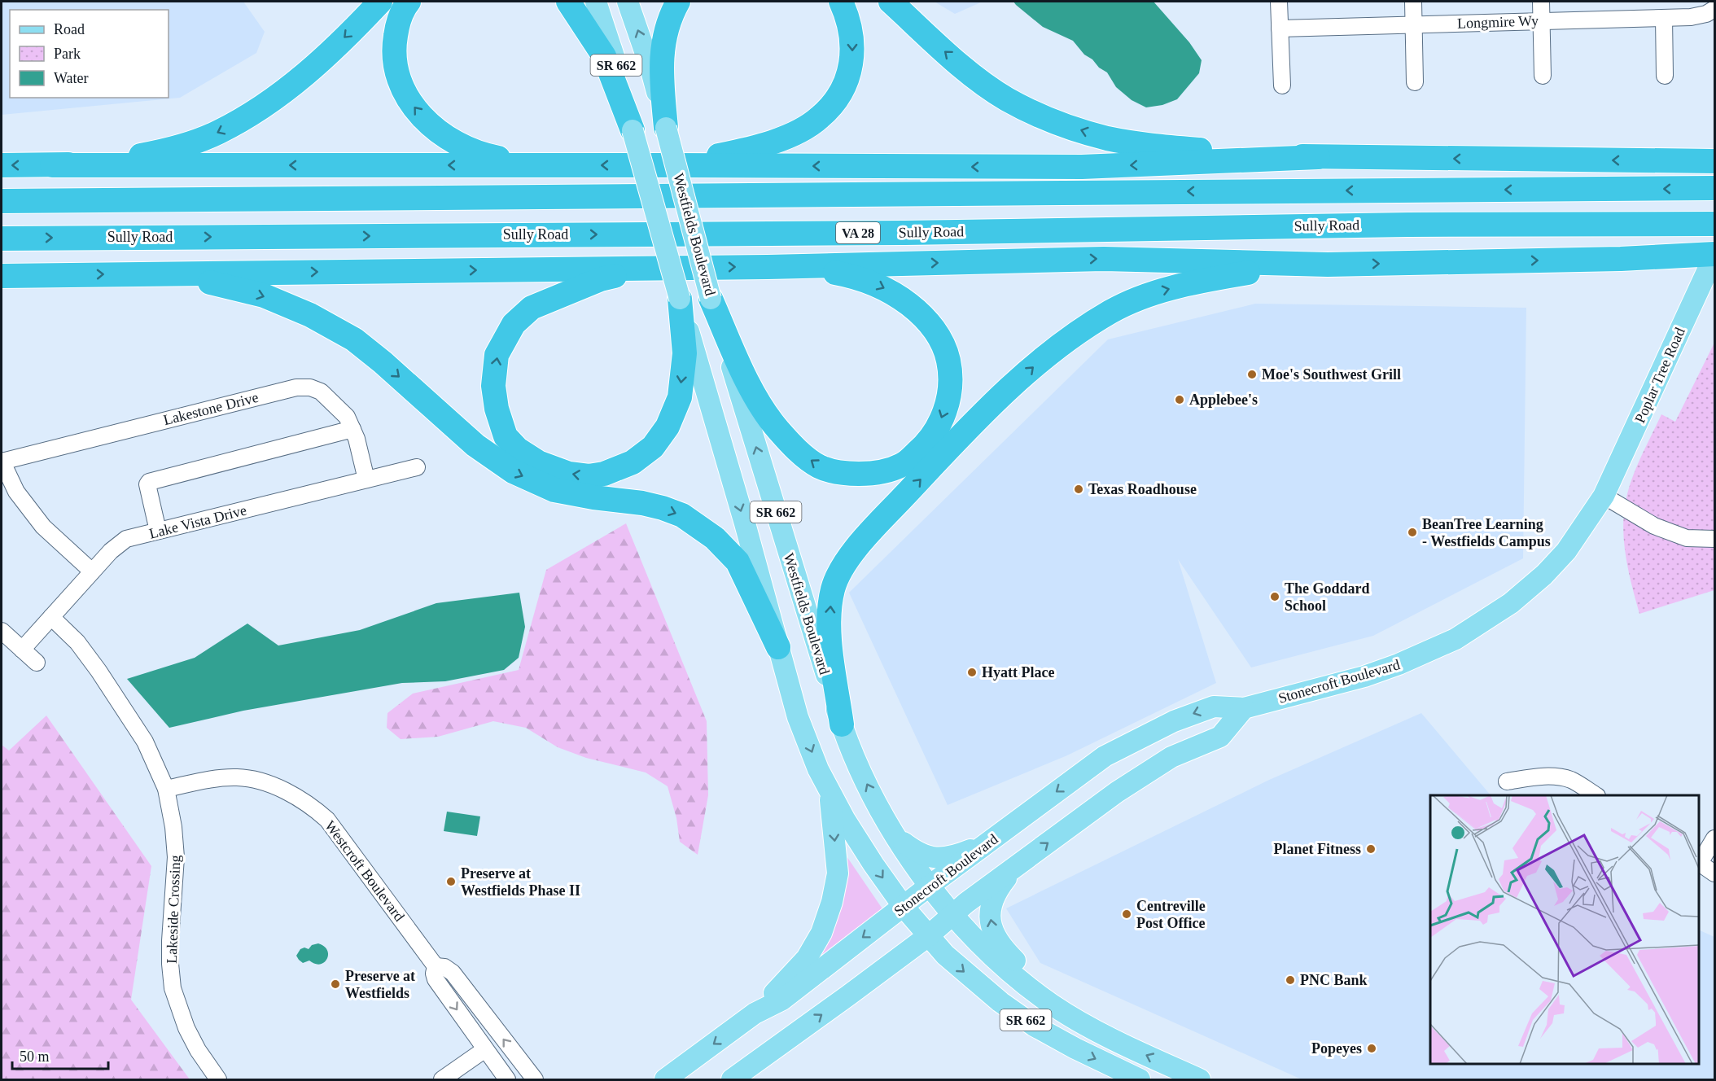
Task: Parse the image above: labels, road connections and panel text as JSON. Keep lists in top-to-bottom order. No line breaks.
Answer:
{"streets":{"highway":["Sully Road","VA 28"],"main road":["SR 662","Westfields Boulevard","Poplar Tree Road","Stonecroft Boulevard"],"street":["Longmire Wy","Lakestone Drive","Lake Vista Drive","Westcroft Boulevard","Lakeside Crossing"]},"crossings":[["SR 662","Stonecroft Boulevard"],["Westfields Boulevard","Stonecroft Boulevard"],["Poplar Tree Road","Stonecroft Boulevard"],["Lakestone Drive","Lake Vista Drive"],["Lake Vista Drive","Lakeside Crossing"],["Westcroft Boulevard","Lakeside Crossing"]],"places":["Moe's Southwest Grill","Applebee's","Texas Roadhouse","BeanTree Learning - Westfields Campus","The Goddard School","Hyatt Place","Planet Fitness","Preserve at Westfields Phase II","Centreville Post Office","PNC Bank","Preserve at Westfields","Popeyes"],"legend":["Road","Park","Water"],"scale_bar":"50 m"}
